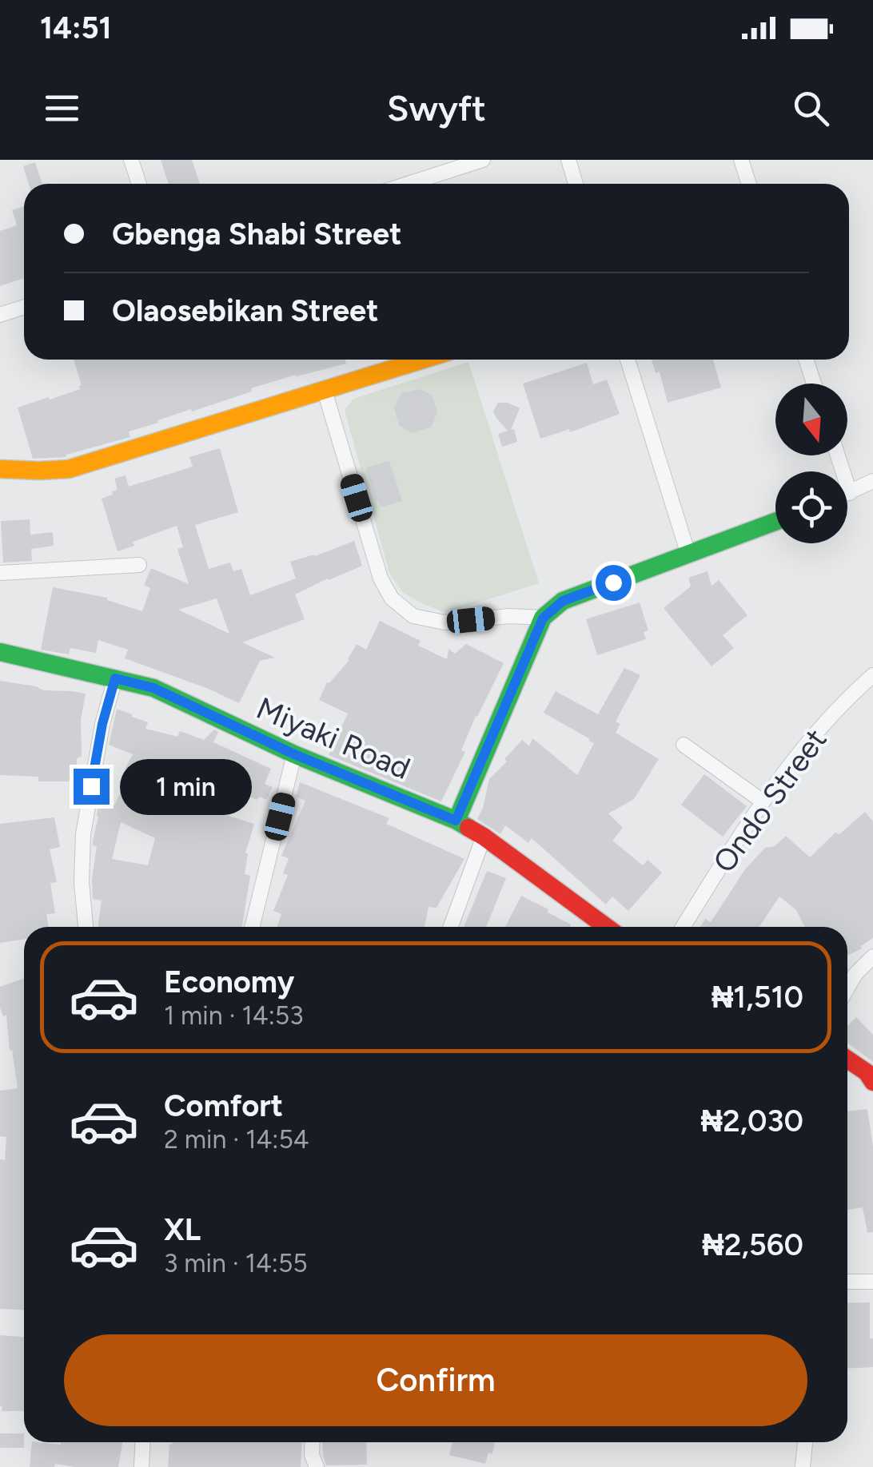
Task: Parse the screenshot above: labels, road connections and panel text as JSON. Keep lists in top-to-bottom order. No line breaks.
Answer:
{"streets":{"street":["Miyaki Road","Ondo Street"]},"north":"bottom","page":{"status":"14:51","header":"Swyft","banner":["Gbenga Shabi Street","Olaosebikan Street"],"bubble":"1 min","list":[{"name":"Economy","note":"1 min · 14:53","value":"₦1,510"},{"name":"Comfort","note":"2 min · 14:54","value":"₦2,030"},{"name":"XL","note":"3 min · 14:55","value":"₦2,560"}],"buttons":"Confirm"}}
